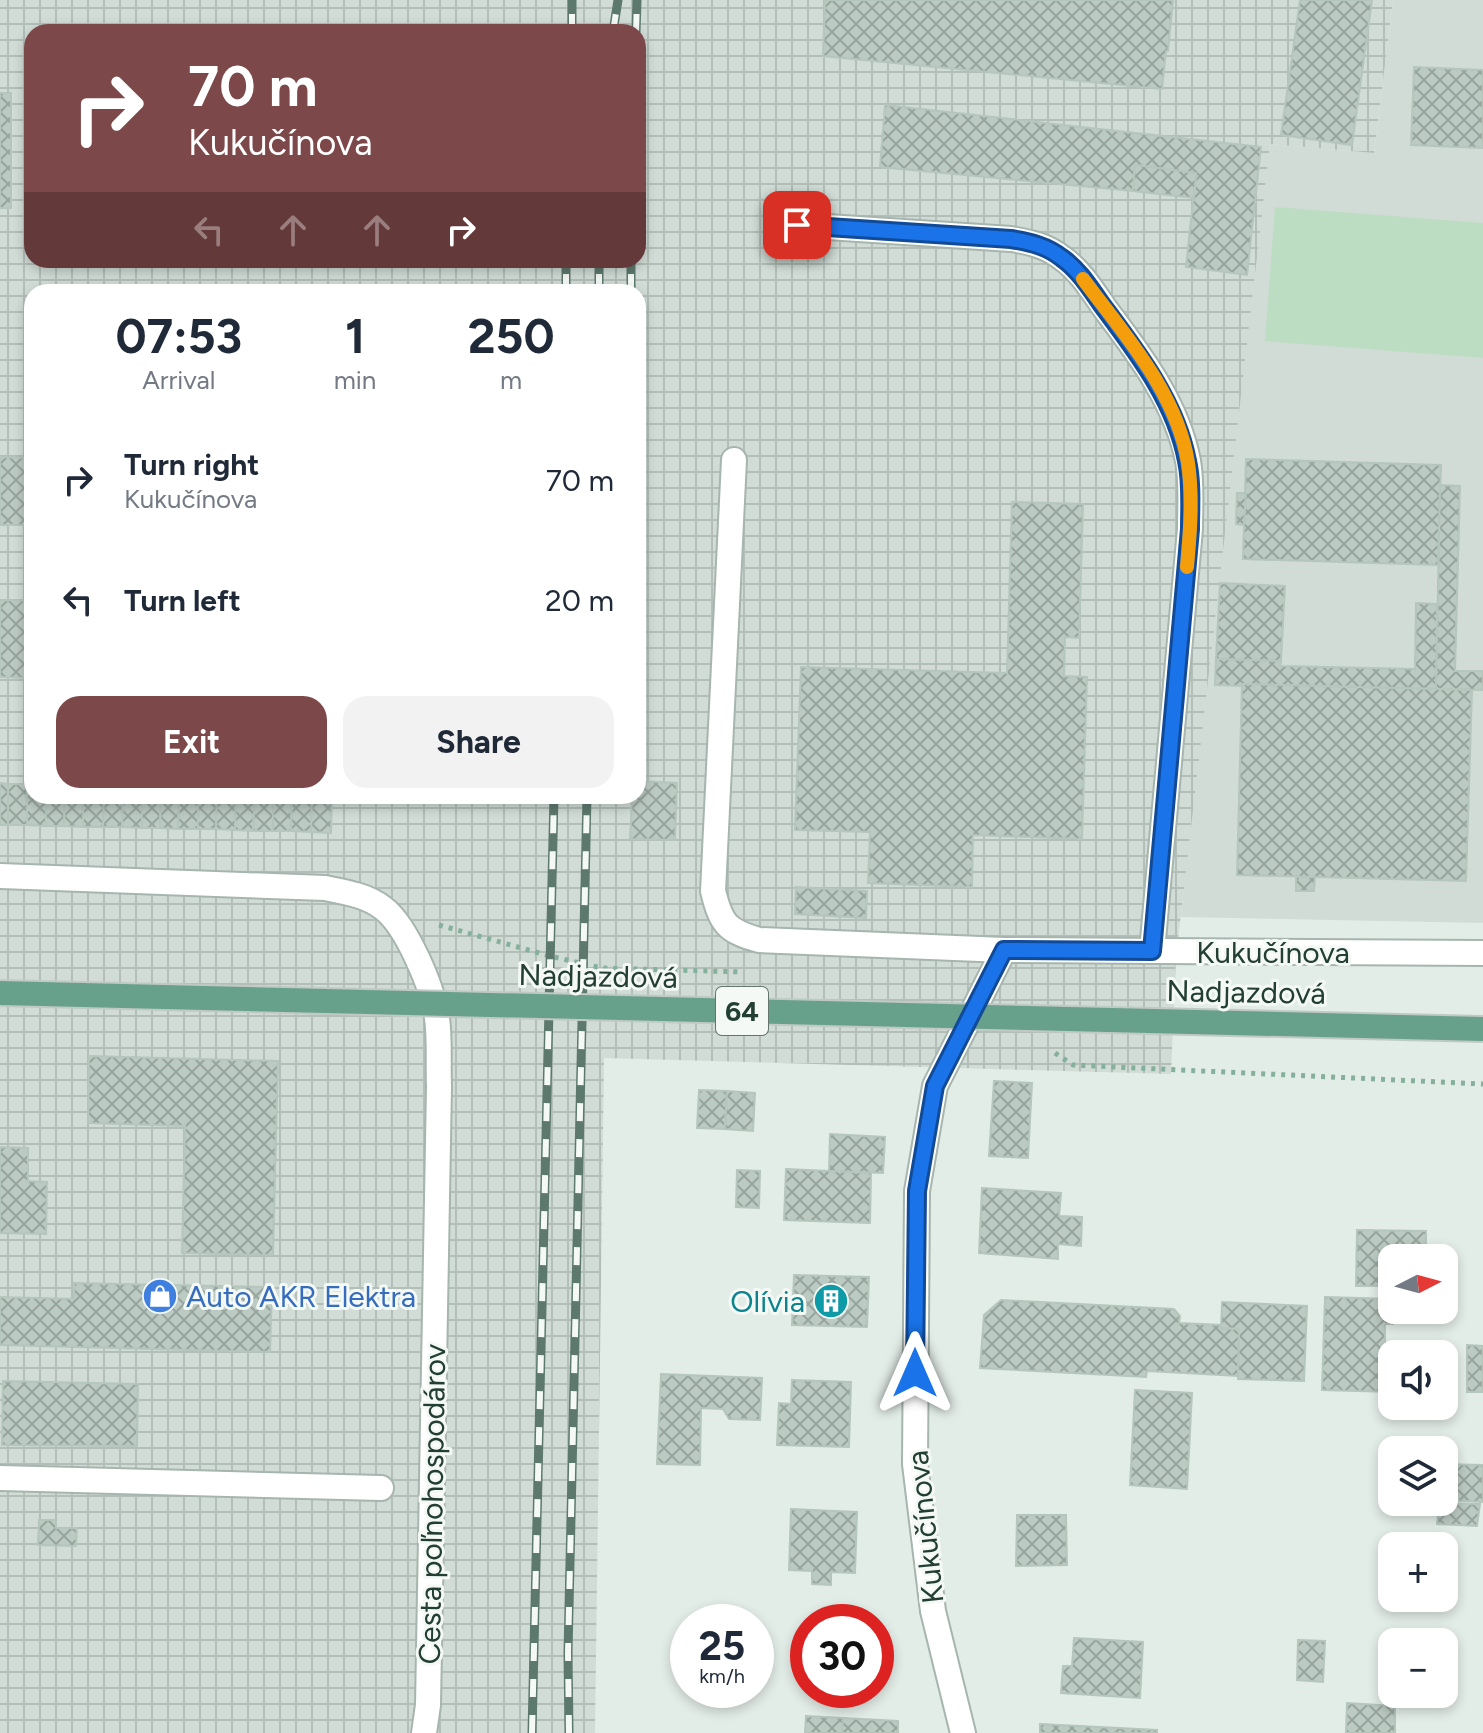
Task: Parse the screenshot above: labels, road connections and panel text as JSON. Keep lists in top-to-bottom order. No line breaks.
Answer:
{"streets":{"main road":["Nadjazdová","64"],"street":["Kukučínova","Cesta poľnohospodárov"]},"places":{"shop":["Auto AKR Elektra"],"building":["Olívia"]},"north":"right","page":{"turn":["70 m","Kukučínova"],"eta":["07:53","Arrival","1","min","250","m"],"list":[{"name":"Turn right","note":"Kukučínova","value":"70 m"},{"name":"Turn left","value":"20 m"}],"buttons":["Exit","Share"],"map_buttons":["+","−"],"speed":"25 km/h","limit":"30"}}
